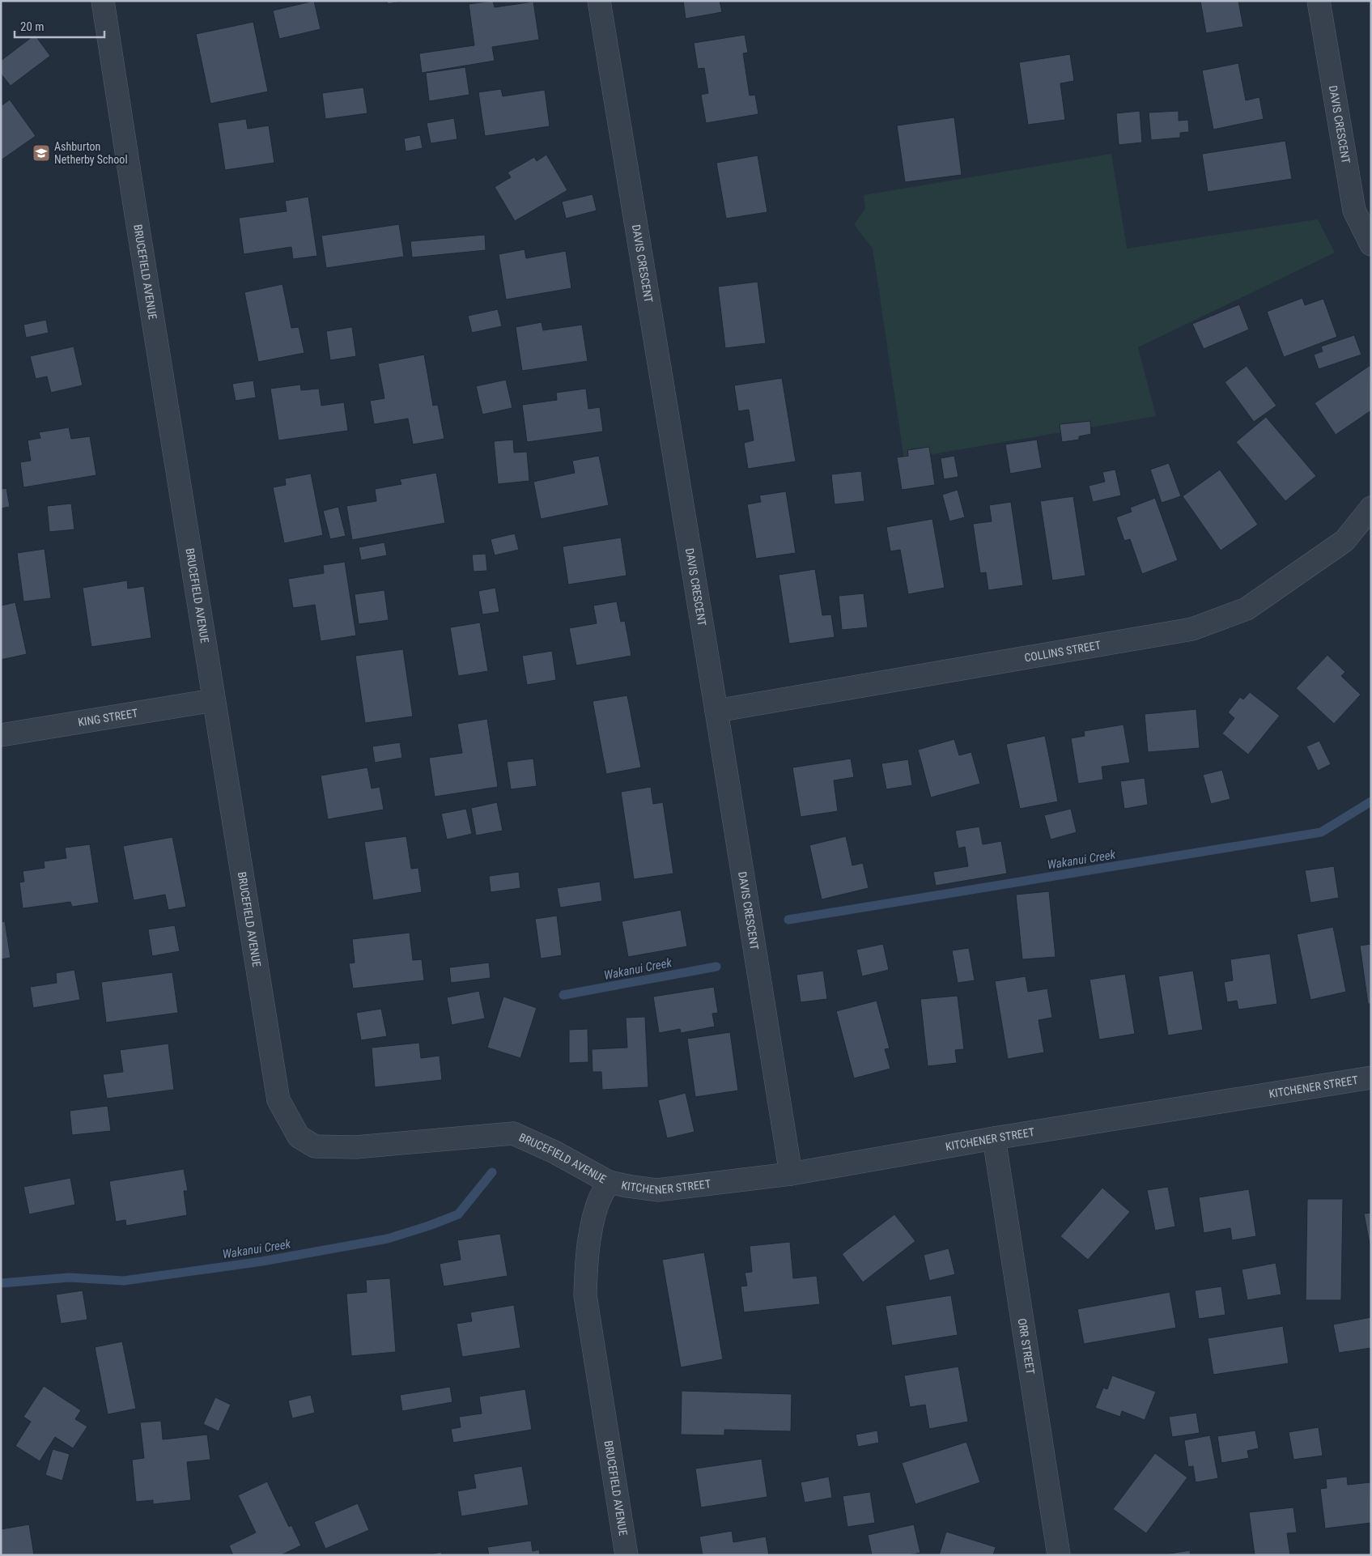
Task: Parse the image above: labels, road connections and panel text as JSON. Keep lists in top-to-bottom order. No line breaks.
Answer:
{"streets":{"street":["DAVIS CRESCENT","BRUCEFIELD AVENUE","COLLINS STREET","KING STREET","KITCHENER STREET","ORR STREET"]},"crossings":[["DAVIS CRESCENT","COLLINS STREET"],["DAVIS CRESCENT","KITCHENER STREET"],["BRUCEFIELD AVENUE","KING STREET"],["BRUCEFIELD AVENUE","KITCHENER STREET"],["KITCHENER STREET","ORR STREET"]],"water":["Wakanui Creek"],"places":{"school or university":["Ashburton Netherby School"]},"scale_bar":"20 m"}
